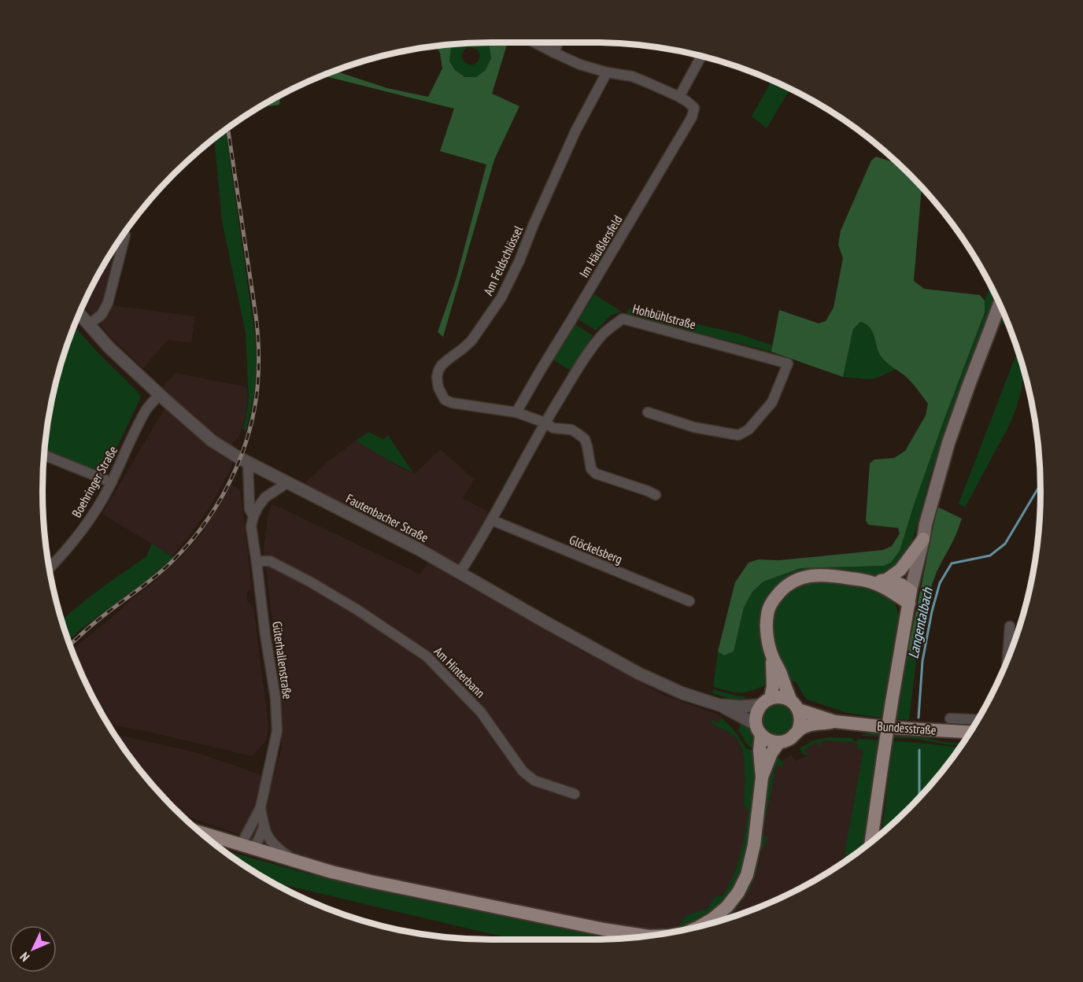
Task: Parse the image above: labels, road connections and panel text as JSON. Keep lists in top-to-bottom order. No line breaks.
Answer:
{"streets":{"main road":["Bundesstraße"],"street":["Im Häußlersfeld","Am Feldschlössel","Hohbühlstraße","Boehringer Straße","Fautenbacher Straße","Glöckelsberg","Güterhallenstraße","Am Hinterbann"]},"crossings":[["Im Häußlersfeld","Am Feldschlössel"],["Am Feldschlössel","Hohbühlstraße"],["Hohbühlstraße","Fautenbacher Straße"],["Hohbühlstraße","Glöckelsberg"],["Boehringer Straße","Fautenbacher Straße"],["Fautenbacher Straße","Güterhallenstraße"],["Güterhallenstraße","Am Hinterbann"]],"water":["Langentalbach"],"north":"bottom left"}
